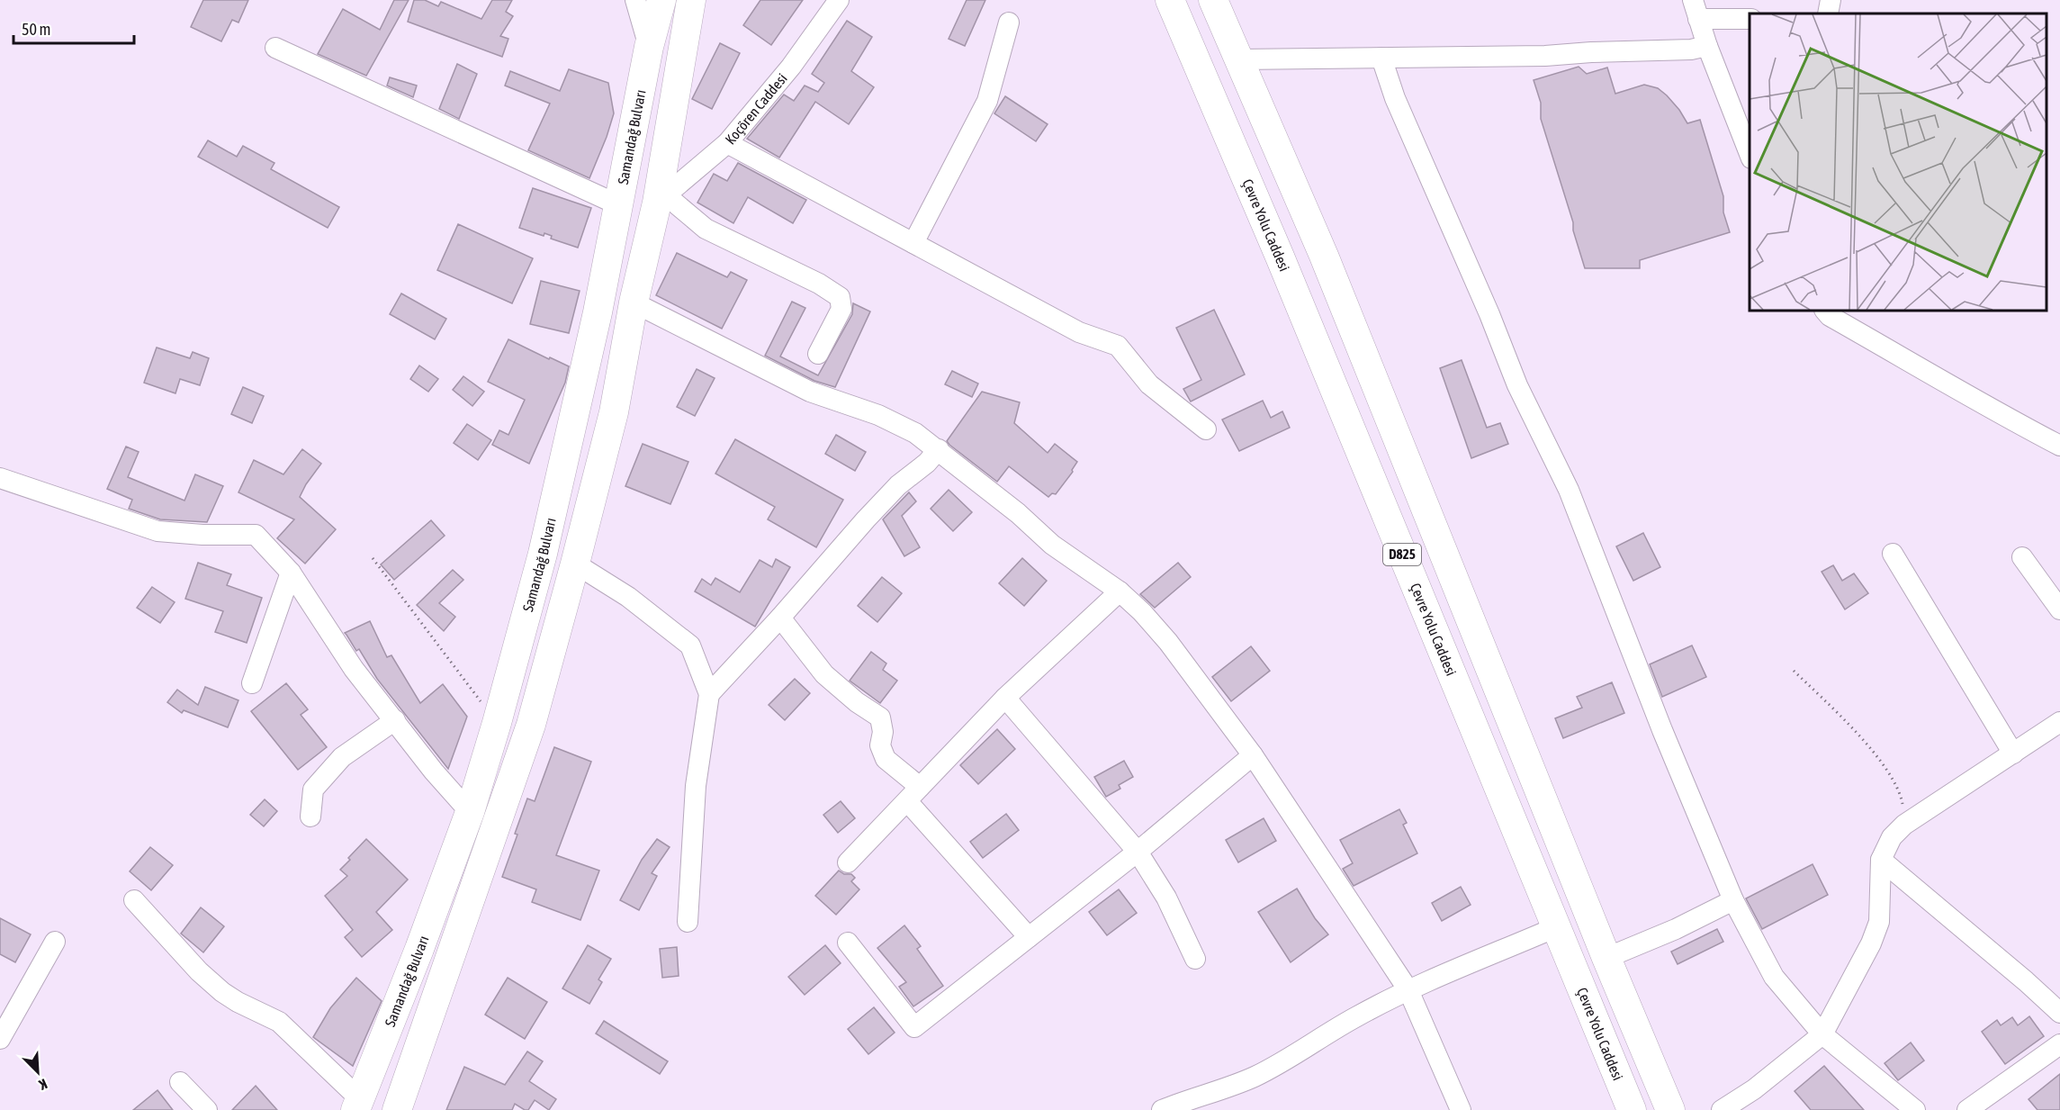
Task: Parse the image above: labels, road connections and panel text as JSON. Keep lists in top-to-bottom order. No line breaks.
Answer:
{"streets":{"highway":["Samandağ Bulvarı","Çevre Yolu Caddesi","D825"],"street":["Koçören Caddesi"]},"scale_bar":"50 m","north":"bottom right"}
